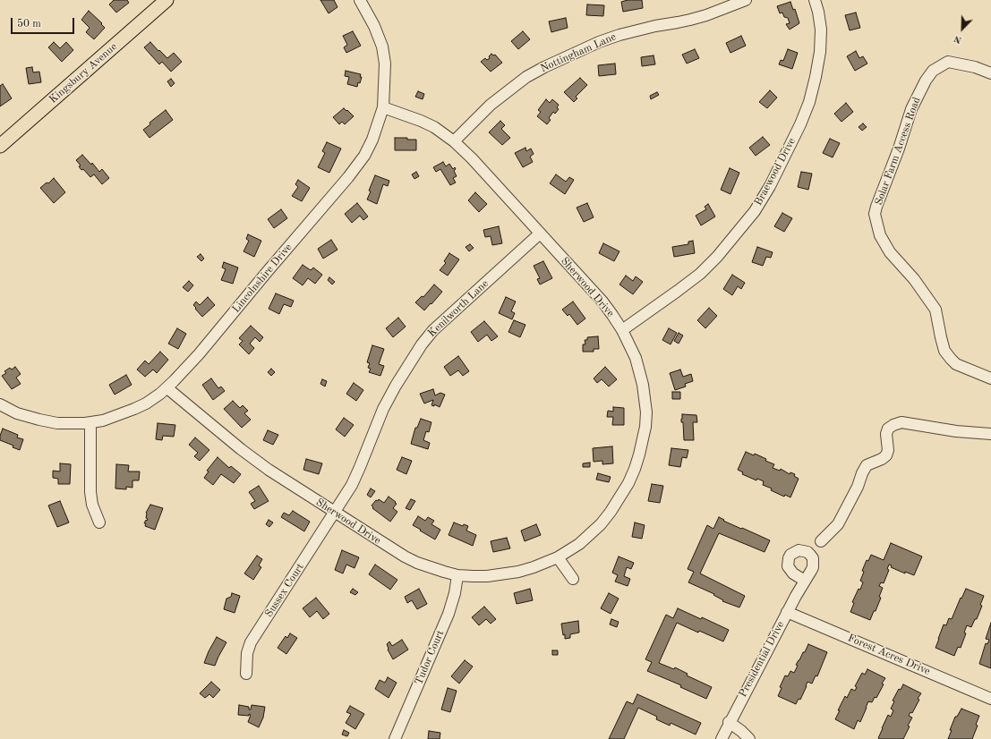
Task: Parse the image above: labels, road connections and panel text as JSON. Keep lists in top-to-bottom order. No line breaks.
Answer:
{"streets":{"main road":["Kingsbury Avenue"],"street":["Nottingham Lane","Solar Farm Access Road","Braewood Drive","Lincolnshire Drive","Sherwood Drive","Kenilworth Lane","Sussex Court","Forest Acres Drive","Tudor Court","Presidential Drive"]},"crossings":[["Nottingham Lane","Sherwood Drive"],["Braewood Drive","Sherwood Drive"],["Lincolnshire Drive","Sherwood Drive"],["Sherwood Drive","Kenilworth Lane"],["Sherwood Drive","Sussex Court"],["Sherwood Drive","Tudor Court"],["Kenilworth Lane","Sussex Court"],["Forest Acres Drive","Presidential Drive"]],"scale_bar":"50 m","north":"bottom left"}
